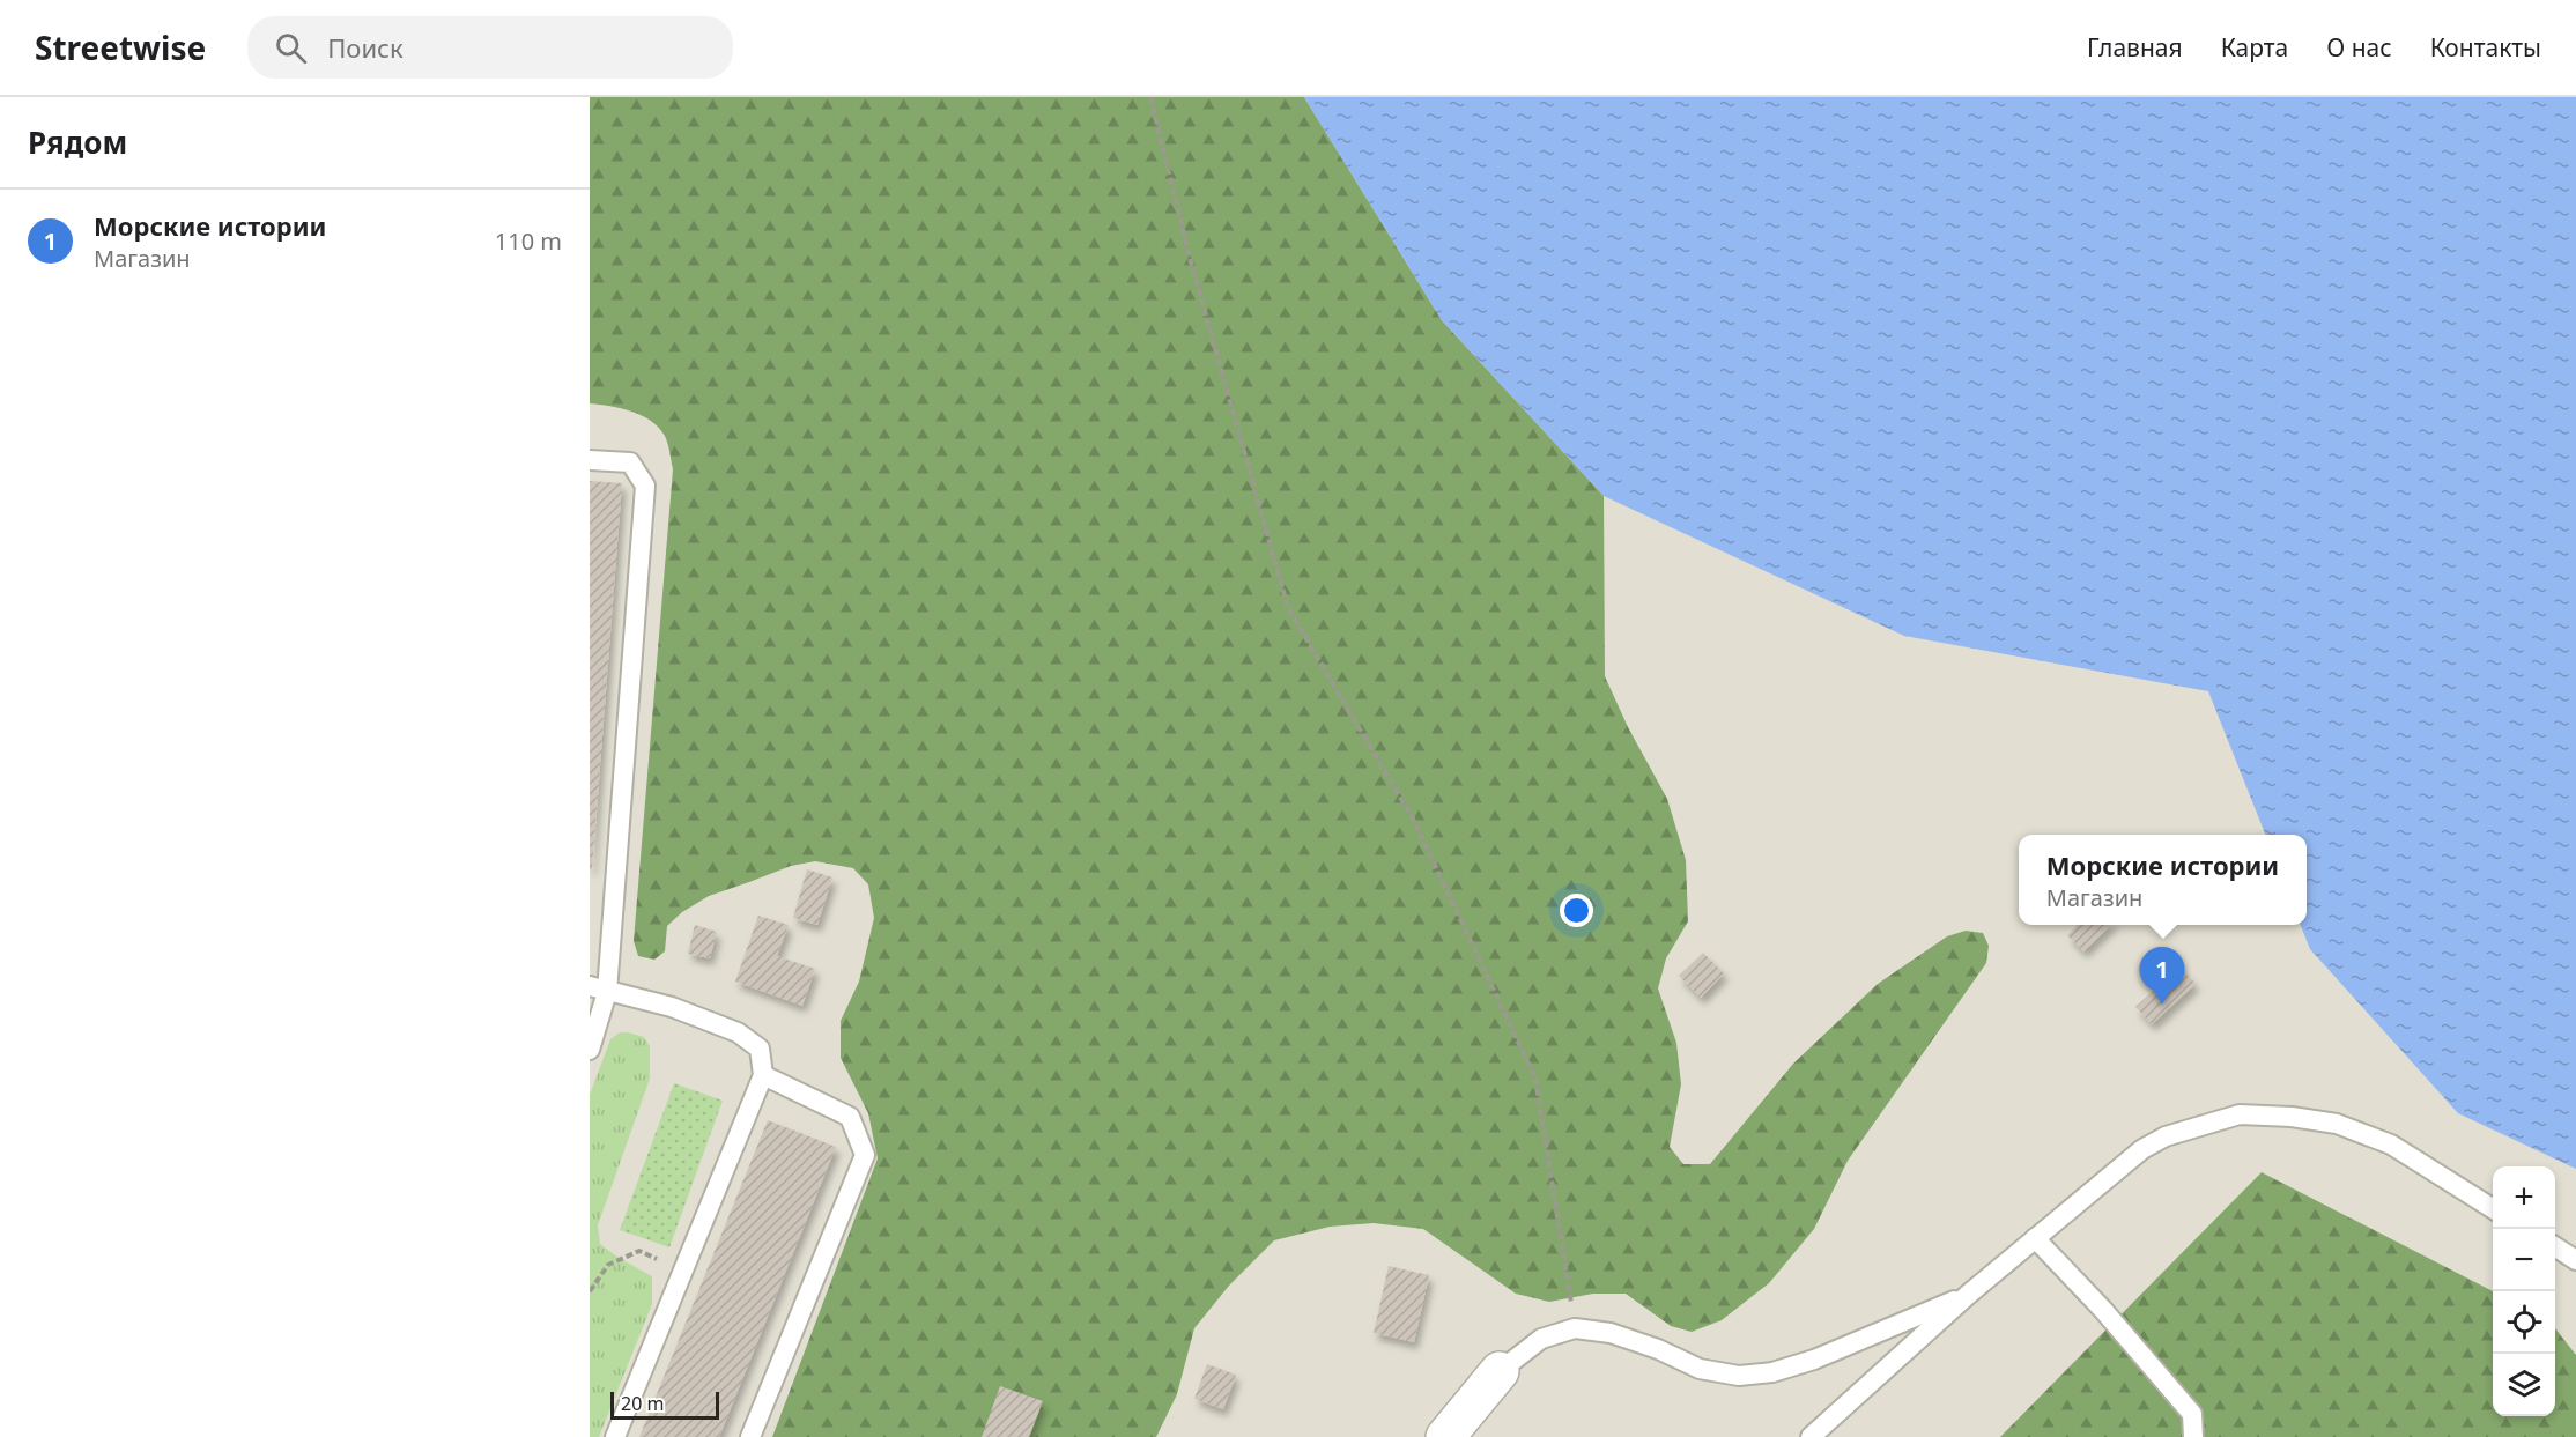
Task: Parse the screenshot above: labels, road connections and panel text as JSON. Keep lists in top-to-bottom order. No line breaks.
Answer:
{"scale_bar":"20 m","page":{"header":"Streetwise","search":"Поиск","nav":["Главная","Карта","О нас","Контакты"],"heading":"Рядом","list":[{"mark":"1","name":"Морские истории","note":"Магазин","value":"110 m"}],"popup":["Морские истории","Магазин"],"pins":"1","map_buttons":["+","−"],"scale":"20 m"}}
